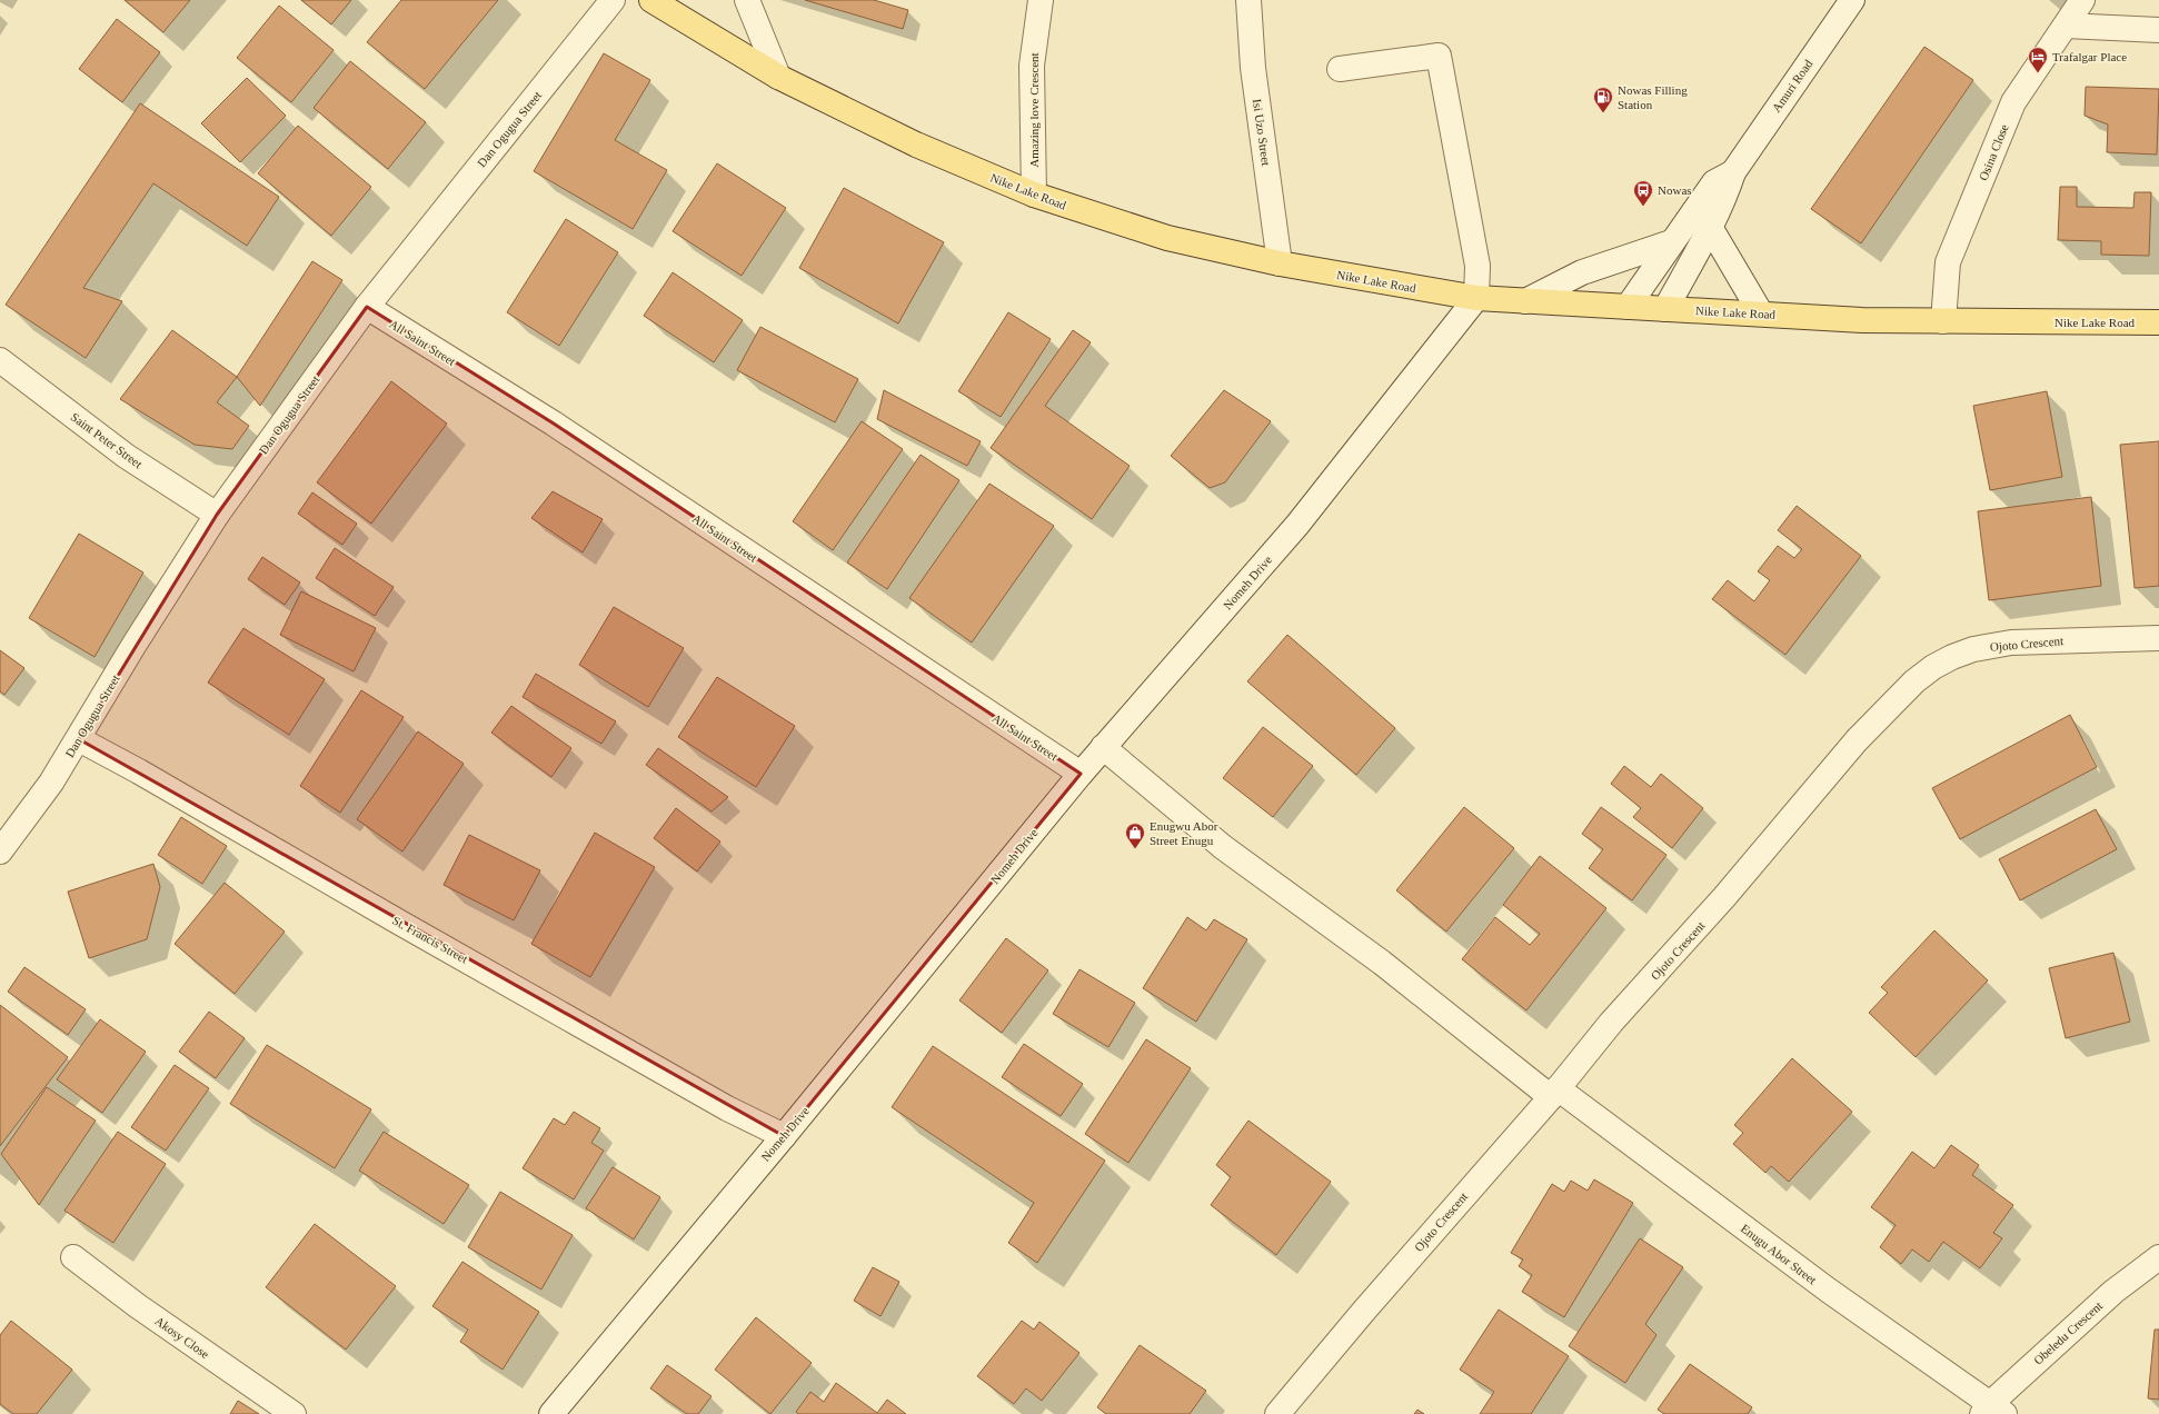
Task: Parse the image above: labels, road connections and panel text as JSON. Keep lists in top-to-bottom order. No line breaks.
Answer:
{"streets":{"main road":["Nike Lake Road"],"street":["Amuri Road","Amazing love Crescent","Dan Ogugua Street","Isi Uzo Street","Osina Close","All Saint Street","Saint Peter Street","Nomeh Drive","Ojoto Crescent","St. Francis Street","Enugu Abor Street","Obeledu Crescent","Akosy Close"]},"crossings":[["Amuri Road","Nike Lake Road"],["Amazing love Crescent","Nike Lake Road"],["Dan Ogugua Street","All Saint Street"],["Dan Ogugua Street","Saint Peter Street"],["Dan Ogugua Street","St. Francis Street"],["Isi Uzo Street","Nike Lake Road"],["Osina Close","Nike Lake Road"],["Nike Lake Road","Nomeh Drive"],["All Saint Street","Nomeh Drive"],["Nomeh Drive","St. Francis Street"],["Nomeh Drive","Enugu Abor Street"],["Ojoto Crescent","Enugu Abor Street"],["Enugu Abor Street","Obeledu Crescent"]],"places":{"hotel":["Trafalgar Place"],"fuel station":["Nowas Filling Station"],"bus stop":["Nowas"],"shop":["Enugwu Abor Street Enugu"]}}
